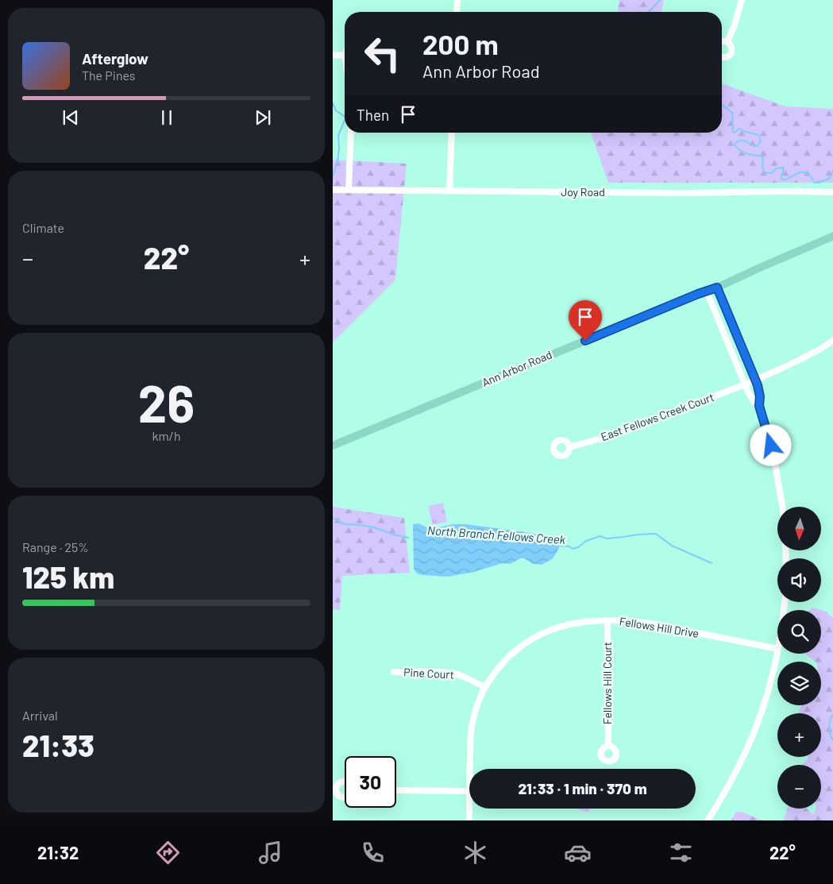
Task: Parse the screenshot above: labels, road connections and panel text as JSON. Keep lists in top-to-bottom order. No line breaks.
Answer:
{"streets":{"main road":["Ann Arbor Road"],"street":["Joy Road","East Fellows Creek Court","Fellows Hill Drive","Pine Court","Fellows Hill Court"]},"crossings":[["Fellows Hill Drive","Pine Court"],["Fellows Hill Drive","Fellows Hill Court"]],"water":["North Branch Fellows Creek"],"north":"bottom","page":{"turn":["200 m","Ann Arbor Road"],"song":["Afterglow","The Pines"],"then":"Then","tile":["Climate",["26","km/h"],["Range · 25%","125 km"],["Arrival","21:33"]],"heat":["−","22°","+"],"map_buttons":["+","−"],"limit":"30","trip":"21:33 · 1 min · 370 m","tabs":["21:32","22°"]}}
